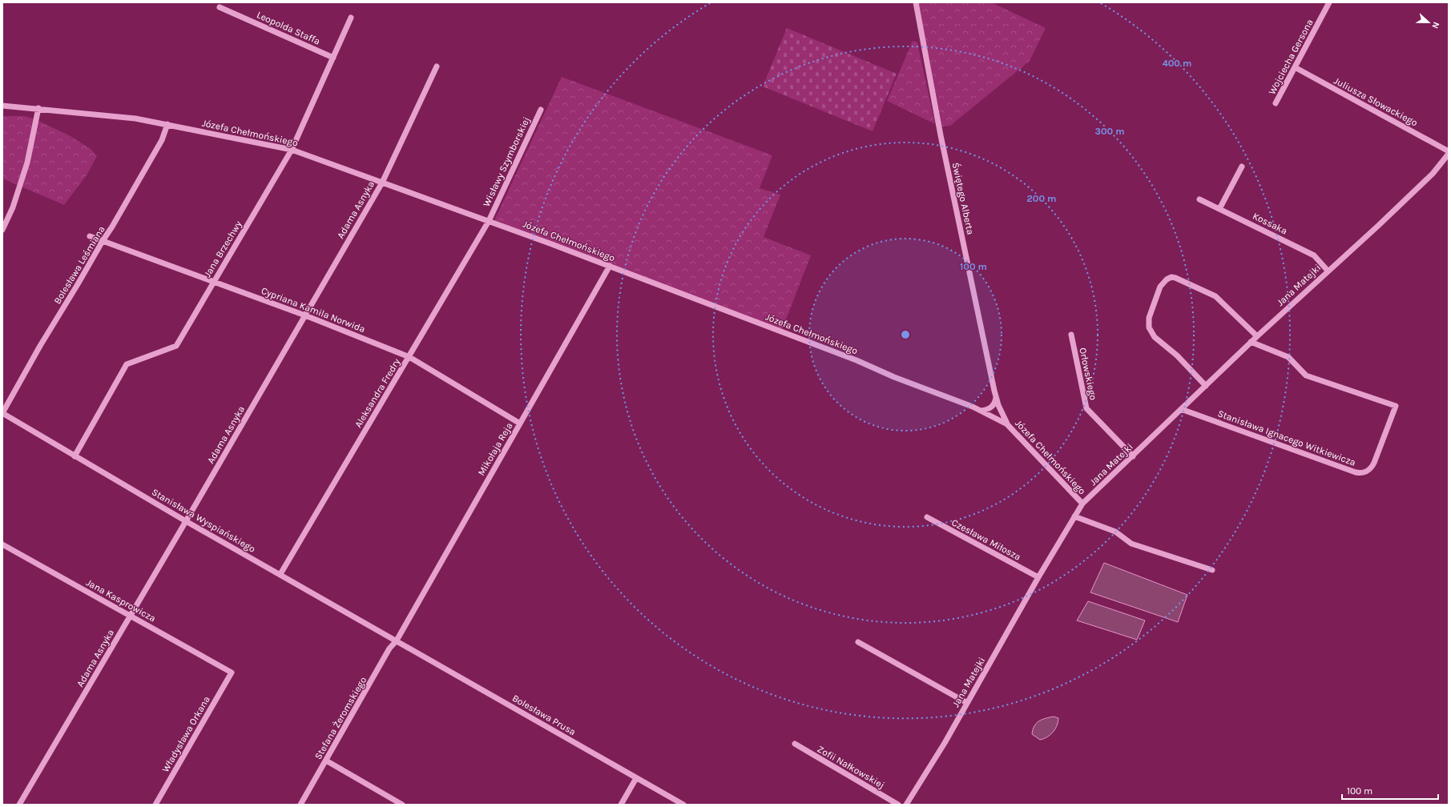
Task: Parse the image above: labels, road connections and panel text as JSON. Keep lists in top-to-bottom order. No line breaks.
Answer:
{"streets":{"street":["Leopolda Staffa","Wojciecha Gersona","Juliusza Słowackiego","Józefa Chełmońskiego","Wisławy Szymborskiej","Świętego Alberta","Adama Asnyka","Kossaka","Jana Brzechwy","Bolesława Leśmiana","Jana Matejki","Cypriana Kamila Norwida","Orłowskiego","Aleksandra Fredry","Stanisława Ignacego Witkiewicza","Mikołaja Reja","Stanisława Wyspiańskiego","Czesława Miłosza","Jana Kasprowicza","Bolesława Prusa","Stefana Żeromskiego","Władysława Orkana","Zofii Nałkowskiej"]},"crossings":[["Leopolda Staffa","Jana Brzechwy"],["Wojciecha Gersona","Juliusza Słowackiego"],["Józefa Chełmońskiego","Wisławy Szymborskiej"],["Józefa Chełmońskiego","Świętego Alberta"],["Józefa Chełmońskiego","Adama Asnyka"],["Józefa Chełmońskiego","Jana Brzechwy"],["Józefa Chełmońskiego","Bolesława Leśmiana"],["Józefa Chełmońskiego","Jana Matejki"],["Józefa Chełmońskiego","Aleksandra Fredry"],["Józefa Chełmońskiego","Mikołaja Reja"],["Wisławy Szymborskiej","Aleksandra Fredry"],["Adama Asnyka","Cypriana Kamila Norwida"],["Adama Asnyka","Stanisława Wyspiańskiego"],["Adama Asnyka","Jana Kasprowicza"],["Kossaka","Jana Matejki"],["Jana Brzechwy","Cypriana Kamila Norwida"],["Jana Brzechwy","Stanisława Wyspiańskiego"],["Bolesława Leśmiana","Cypriana Kamila Norwida"],["Bolesława Leśmiana","Stanisława Wyspiańskiego"],["Jana Matejki","Orłowskiego"],["Jana Matejki","Stanisława Ignacego Witkiewicza"],["Jana Matejki","Czesława Miłosza"],["Cypriana Kamila Norwida","Aleksandra Fredry"],["Cypriana Kamila Norwida","Mikołaja Reja"],["Aleksandra Fredry","Stanisława Wyspiańskiego"],["Mikołaja Reja","Stanisława Wyspiańskiego"],["Mikołaja Reja","Bolesława Prusa"],["Mikołaja Reja","Stefana Żeromskiego"],["Stanisława Wyspiańskiego","Bolesława Prusa"],["Stanisława Wyspiańskiego","Stefana Żeromskiego"],["Jana Kasprowicza","Władysława Orkana"],["Bolesława Prusa","Stefana Żeromskiego"]],"scale_bar":"100 m","north":"right","rings":["400 m","300 m","200 m","100 m"]}
